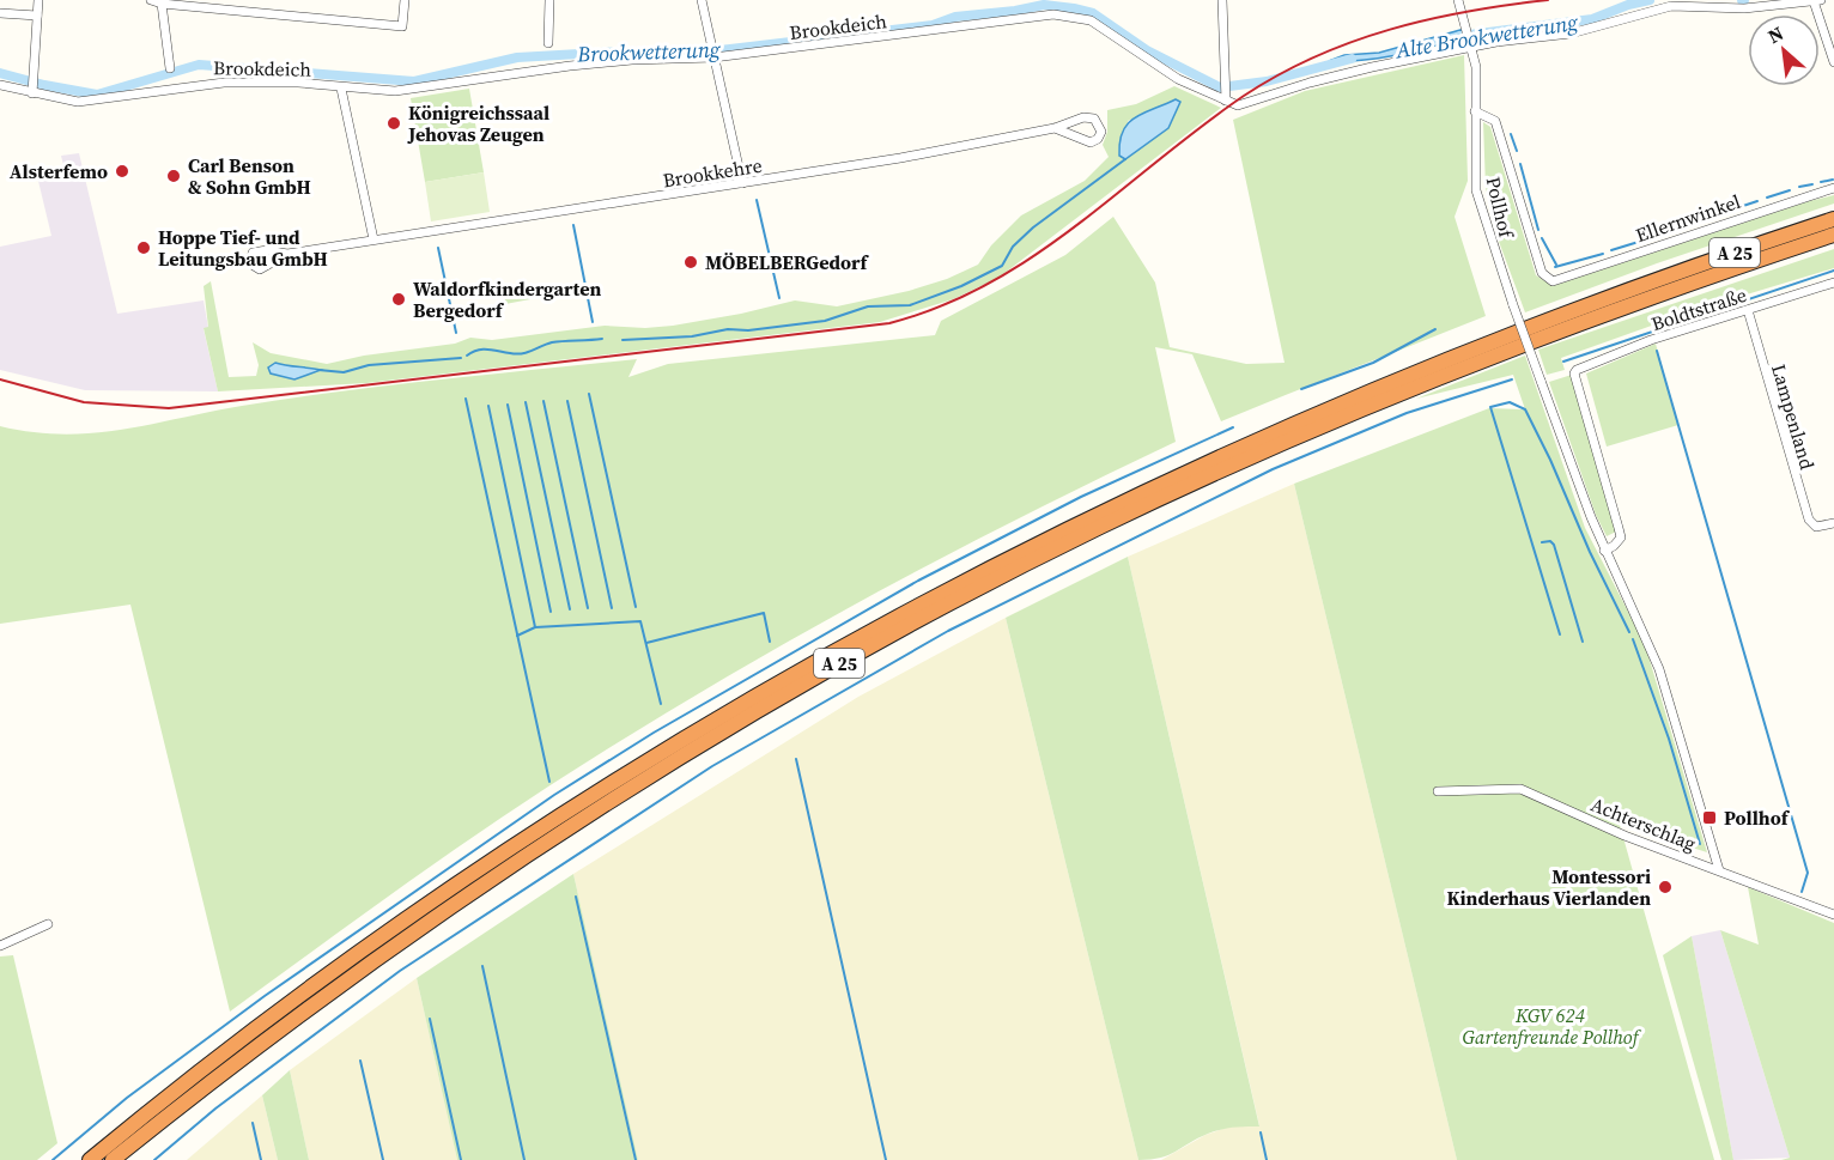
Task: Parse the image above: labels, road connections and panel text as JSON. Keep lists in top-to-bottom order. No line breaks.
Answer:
{"streets":{"highway":["A 25"],"street":["Brookdeich","Brookkehre","Pollhof","Ellernwinkel","Boldtstraße","Lampenland","Achterschlag"]},"crossings":[["Brookdeich","Pollhof"],["Pollhof","Ellernwinkel"],["Pollhof","Boldtstraße"],["Boldtstraße","Lampenland"]],"water":["Alte Brookwetterung","Brookwetterung"],"parks":["KGV 624 Gartenfreunde Pollhof"],"places":{"other":["Königreichssaal Jehovas Zeugen","Alsterfemo","Carl Benson & Sohn GmbH","Hoppe Tief- und Leitungsbau GmbH","MÖBELBERGedorf","Waldorfkindergarten Bergedorf","Montessori Kinderhaus Vierlanden"],"transit":["Pollhof"]},"north":"top left"}
